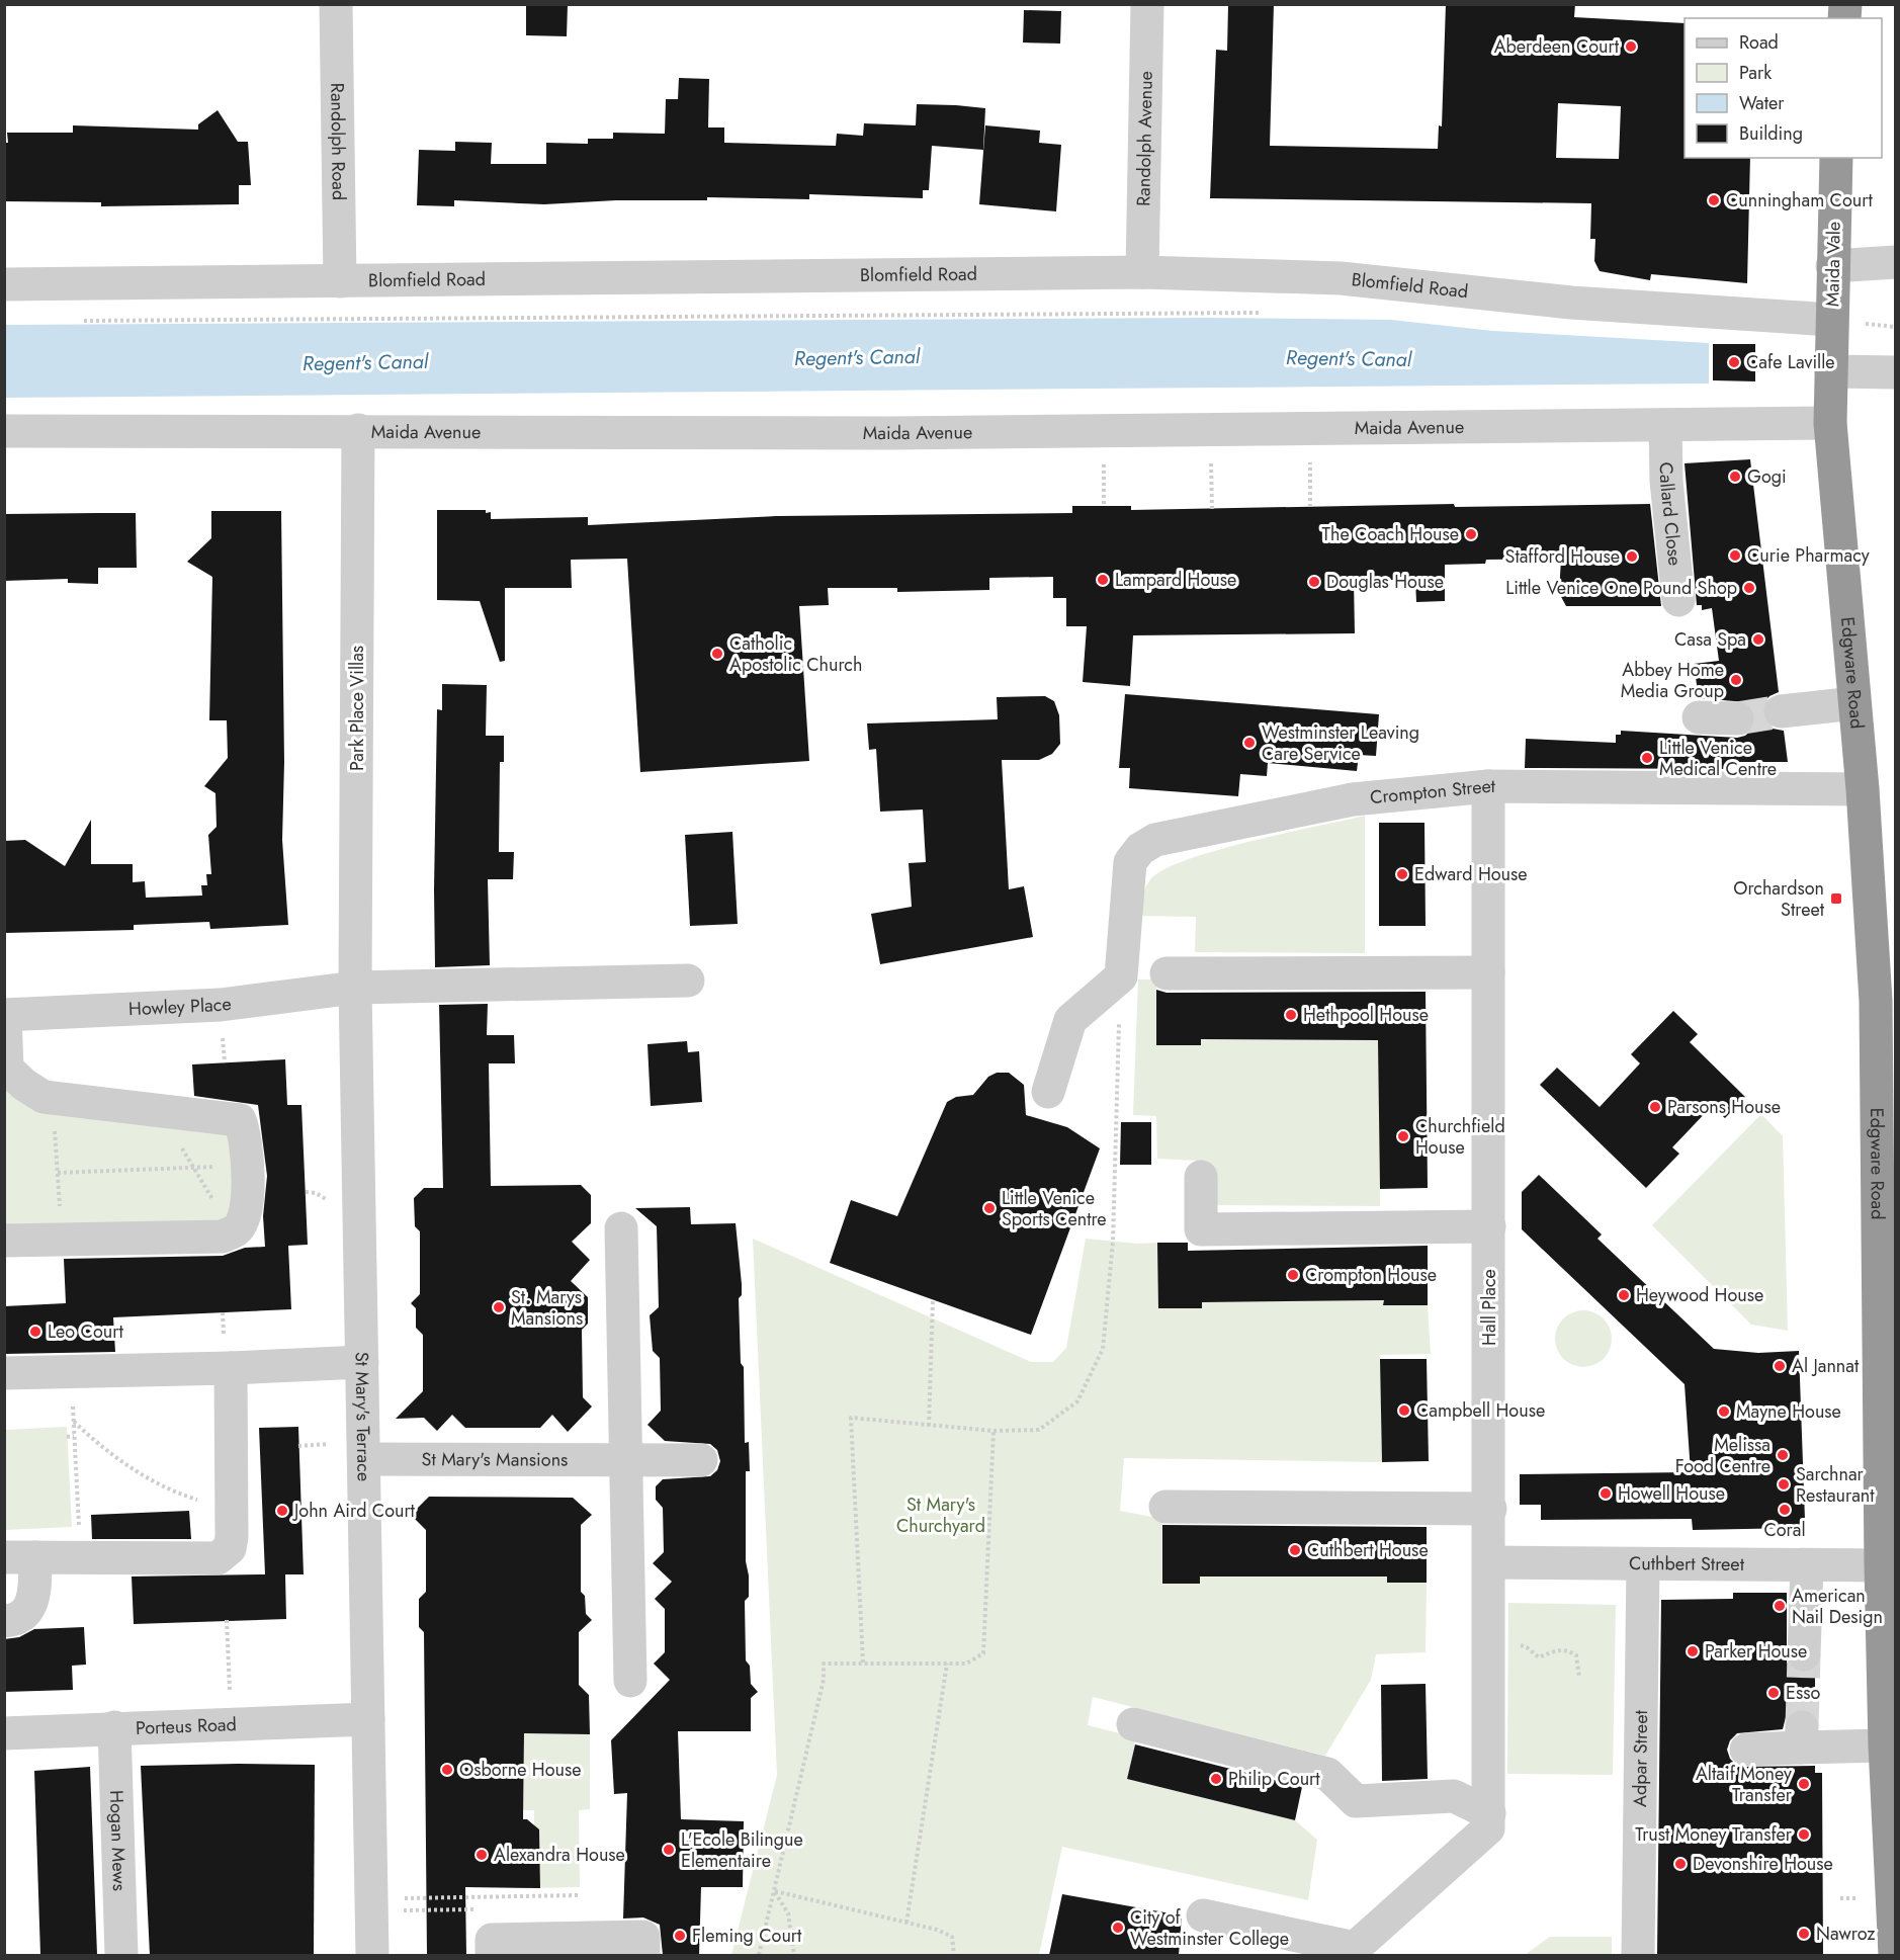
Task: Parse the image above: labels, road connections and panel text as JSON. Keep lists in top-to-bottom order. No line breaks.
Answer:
{"streets":{"highway":["Maida Vale","Edgware Road"],"street":["Randolph Avenue","Randolph Road","Blomfield Road","Maida Avenue","Callard Close","Park Place Villas","Crompton Street","Howley Place","Hall Place","St Mary's Terrace","St Mary's Mansions","Cuthbert Street","Porteus Road","Adpar Street","Hogan Mews"]},"crossings":[["Randolph Avenue","Blomfield Road"],["Randolph Road","Blomfield Road"],["Maida Vale","Blomfield Road"],["Maida Vale","Edgware Road"],["Maida Avenue","Callard Close"],["Maida Avenue","Edgware Road"],["Maida Avenue","Park Place Villas"],["Edgware Road","Crompton Street"],["Edgware Road","Cuthbert Street"],["Park Place Villas","Howley Place"],["Park Place Villas","St Mary's Terrace"],["Crompton Street","Hall Place"],["Howley Place","St Mary's Terrace"],["Hall Place","Cuthbert Street"],["St Mary's Terrace","St Mary's Mansions"],["St Mary's Terrace","Porteus Road"],["Cuthbert Street","Adpar Street"],["Porteus Road","Hogan Mews"]],"water":["Regent's Canal"],"parks":["St Mary's Churchyard"],"places":{"other":["Aberdeen Court","Cunningham Court","Cafe Laville","Gogi","The Coach House","Curie Pharmacy","Stafford House","Lampard House","Douglas House","Little Venice One Pound Shop","Casa Spa","Catholic Apostolic Church","Abbey Home Media Group","Westminster Leaving Care Service","Little Venice Medical Centre","Edward House","Hethpool House","Parsons House","Churchfield House","Little Venice Sports Centre","Crompton House","Heywood House","St. Marys Mansions","Leo Court","Al Jannat","Campbell House","Mayne House","Melissa Food Centre","Sarchnar Restaurant","Howell House","Coral","John Aird Court","Cuthbert House","American Nail Design","Parker House","Esso","Osborne House","Philip Court","Altaif Money Transfer","Trust Money Transfer","L'Ecole Bilingue Elementaire","Alexandra House","Devonshire House","City of Westminster College","Nawroz","Fleming Court"],"transit":["Orchardson Street"]},"legend":["Road","Park","Water","Building"]}
